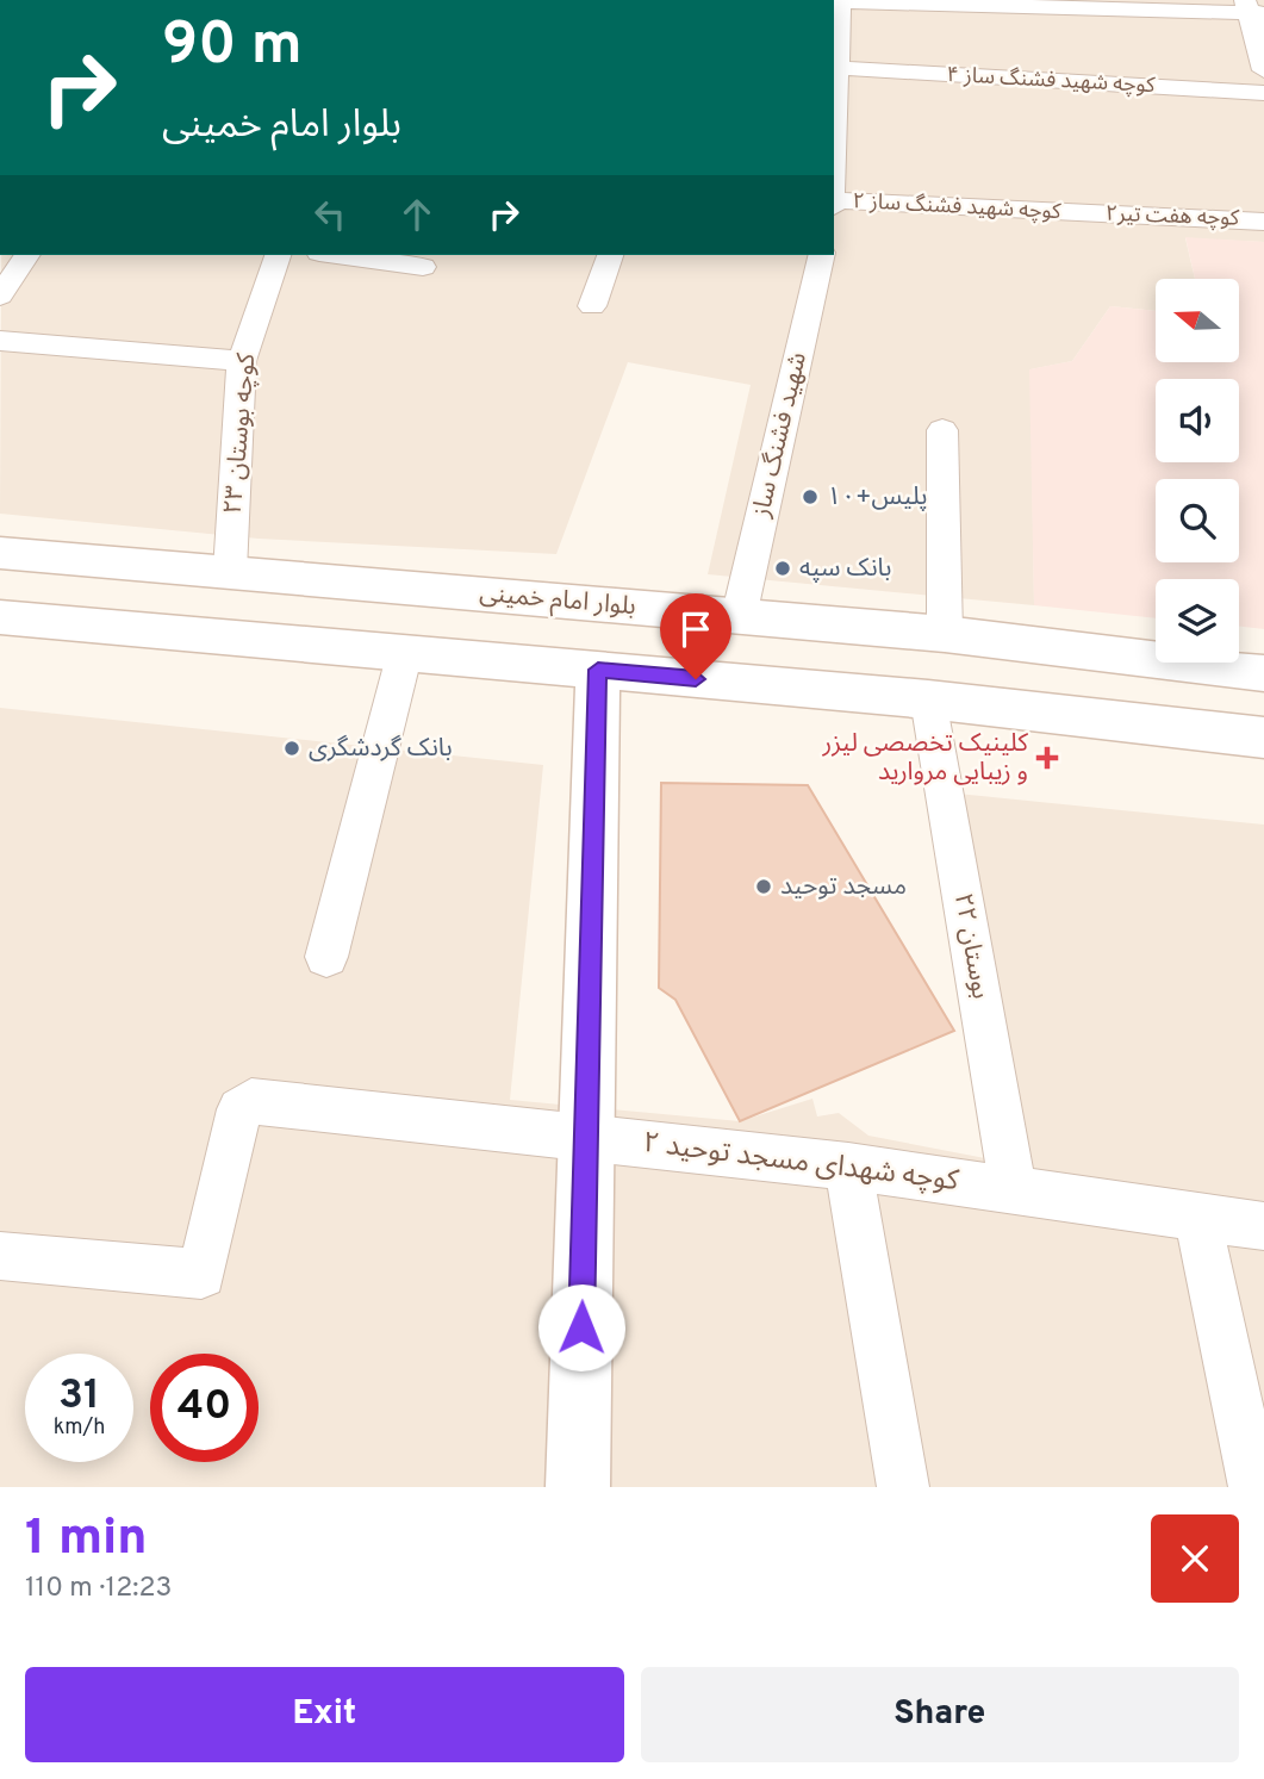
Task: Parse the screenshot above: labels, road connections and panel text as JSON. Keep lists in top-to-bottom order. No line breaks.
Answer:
{"streets":{"street":["کوچه شهید فشنگ ساز ۴","کوچه شهید فشنگ ساز ۲","کوچه هفت تیر۲","کوچه بوستان ۲۳","شهید فشنگ ساز","بلوار امام خمینی","بوستان ۲۲","کوچه شهدای مسجد توحید ۲"]},"crossings":[["کوچه شهید فشنگ ساز ۲","کوچه هفت تیر۲"],["کوچه بوستان ۲۳","بلوار امام خمینی"],["شهید فشنگ ساز","بلوار امام خمینی"],["بوستان ۲۲","کوچه شهدای مسجد توحید ۲"]],"places":{"other":["پلیس+۱۰","بانک سپه","بانک گردشگری","مسجد توحید"],"health":["کلینیک تخصصی لیزر و زیبایی مروارید"]},"north":"left","page":{"turn":["90 m","بلوار امام خمینی"],"speed":"31 km/h","limit":"40","heading":["1 min","110 m · 12:23"],"buttons":["Exit","Share"]}}
